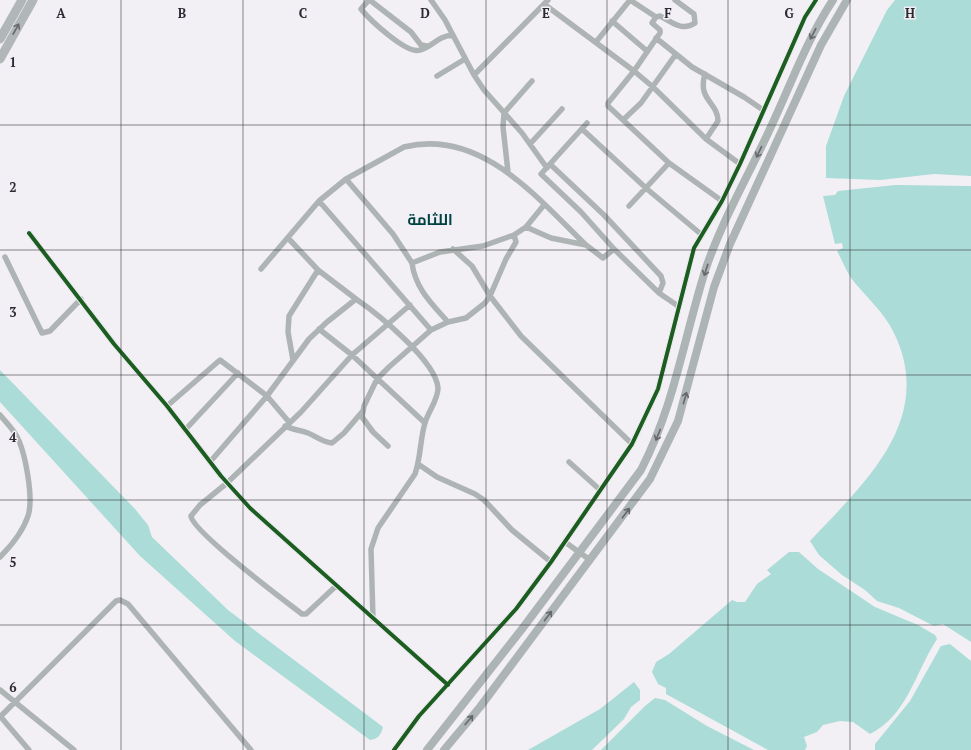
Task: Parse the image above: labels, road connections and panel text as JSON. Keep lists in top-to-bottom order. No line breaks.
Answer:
{"districts":["اللثامة"],"grid":{"columns":["A","B","C","D","E","F","G","H"],"rows":["1","2","3","4","5","6"]}}
